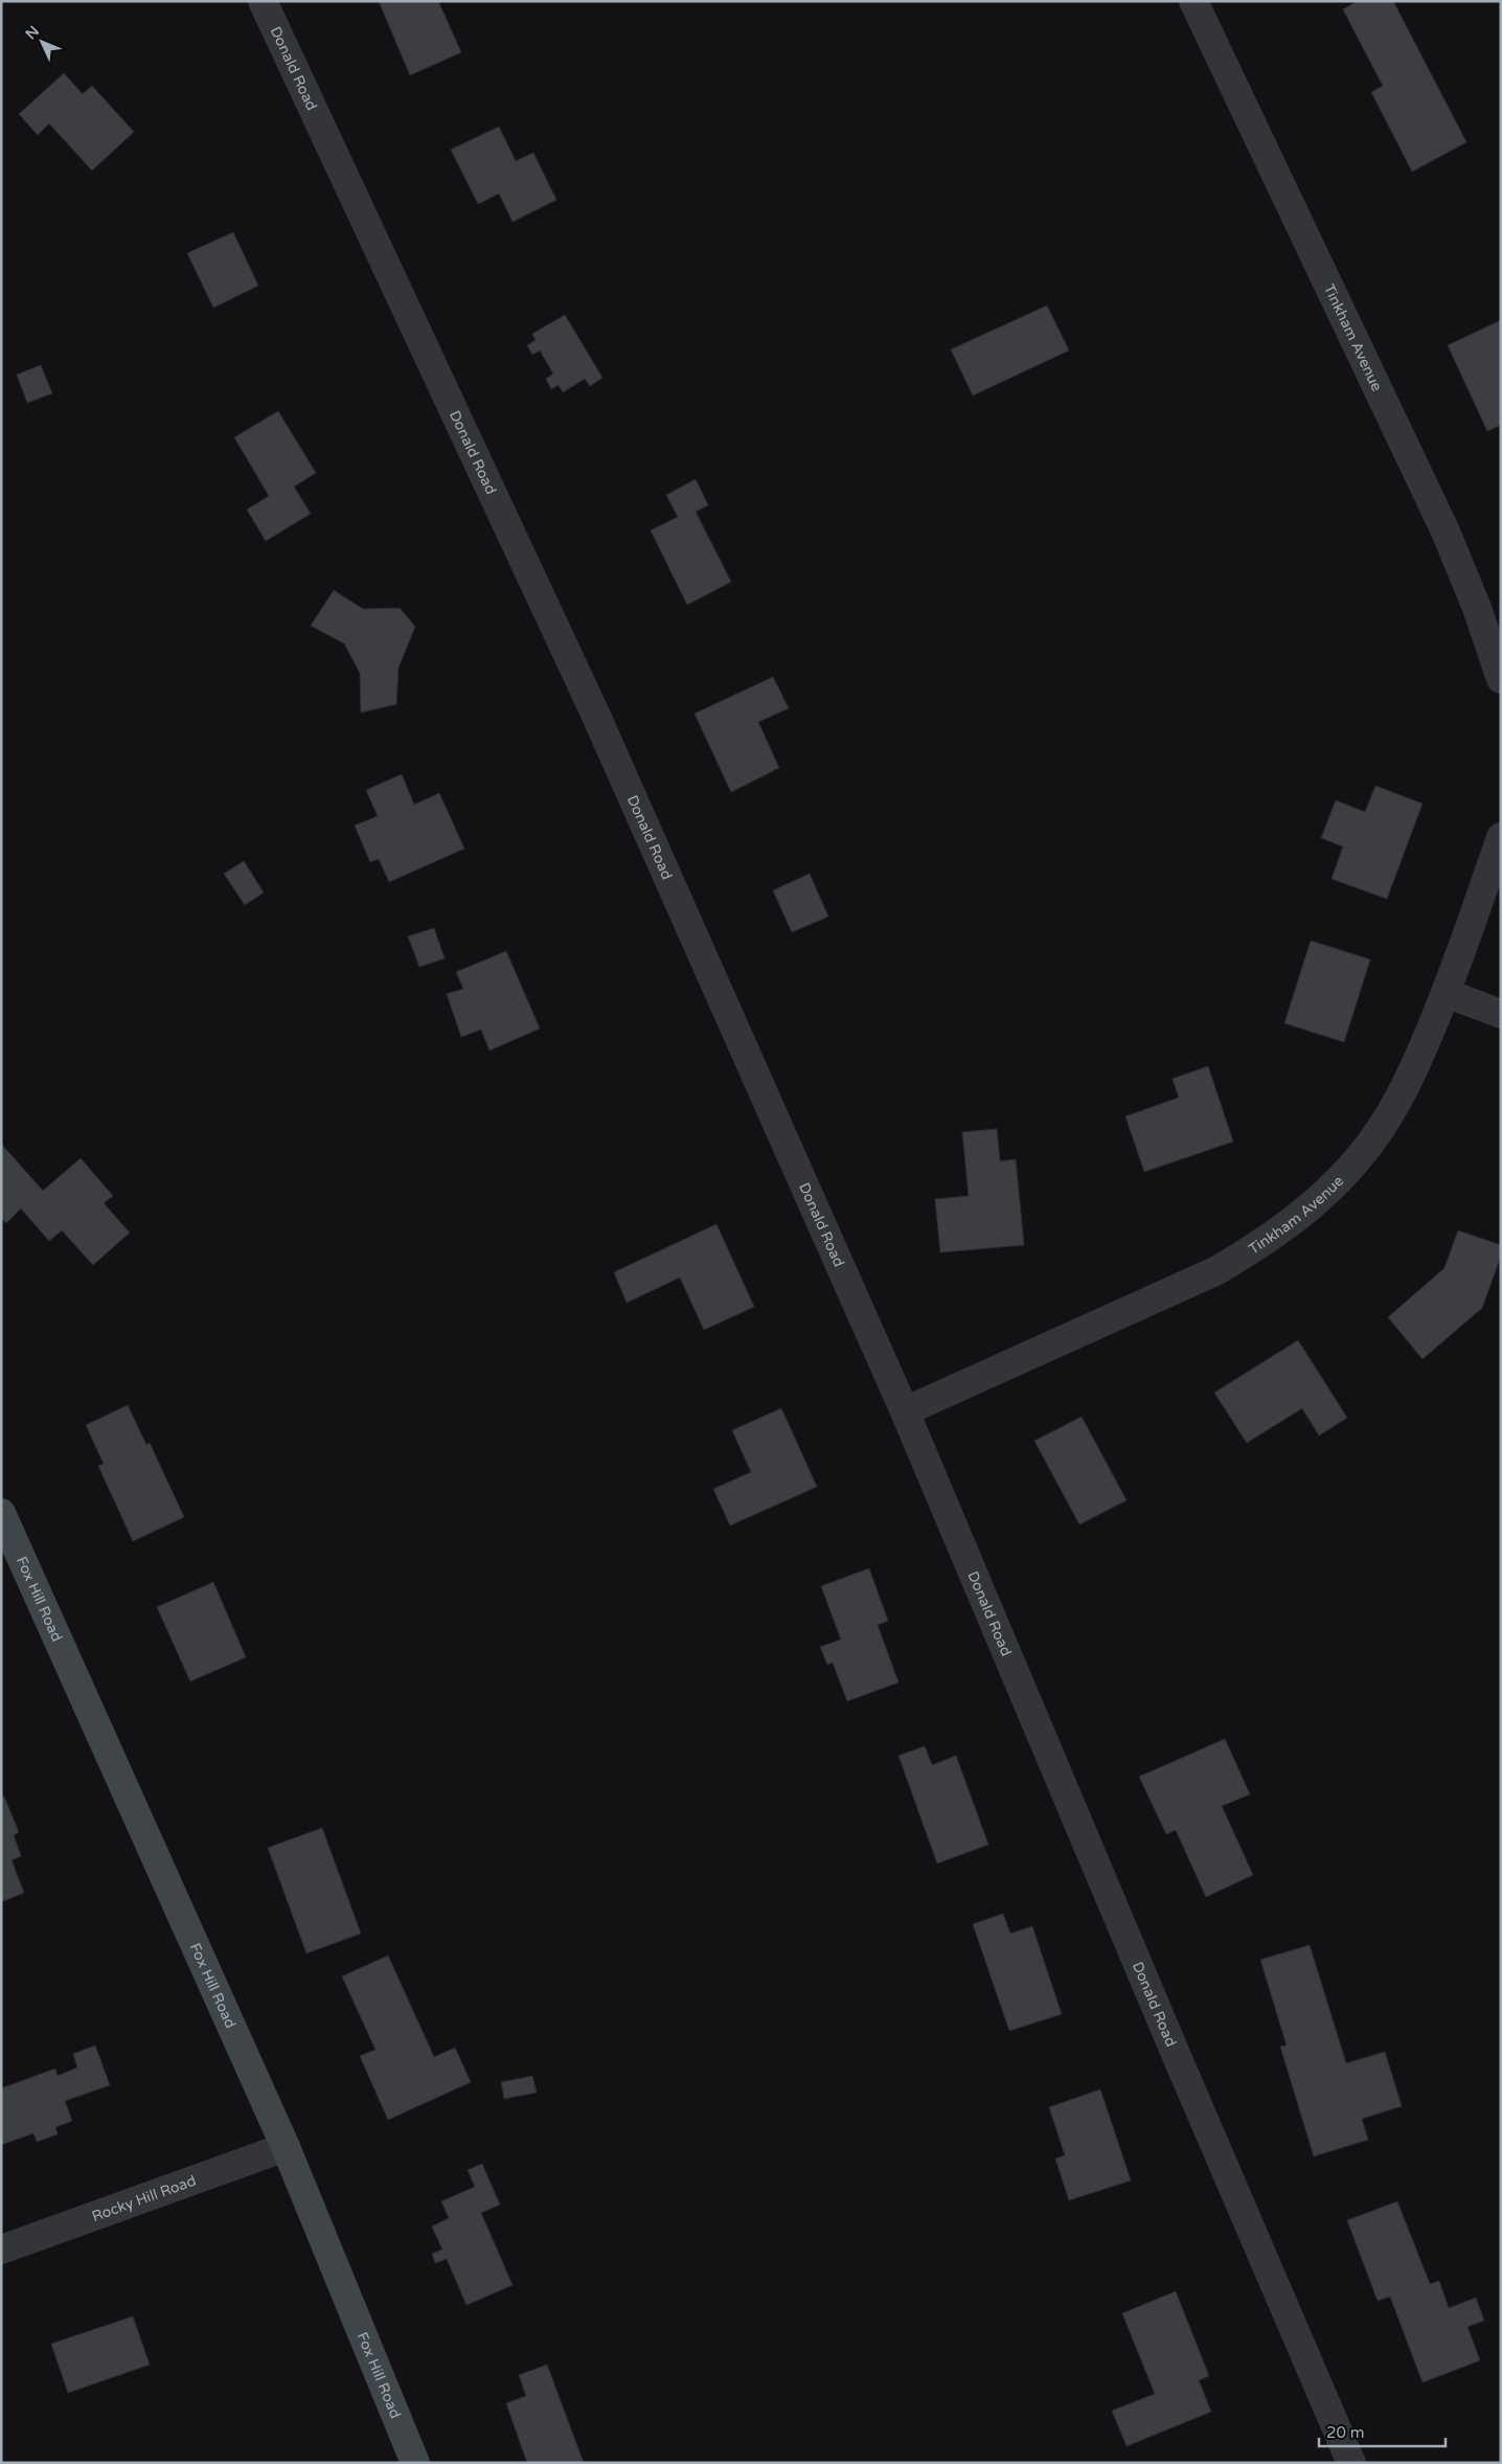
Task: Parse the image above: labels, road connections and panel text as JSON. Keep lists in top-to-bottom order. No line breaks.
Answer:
{"streets":{"street":["Donald Road","Tinkham Avenue","Fox Hill Road","Rocky Hill Road"]},"crossings":[["Donald Road","Tinkham Avenue"],["Fox Hill Road","Rocky Hill Road"]],"scale_bar":"20 m","north":"top left"}
